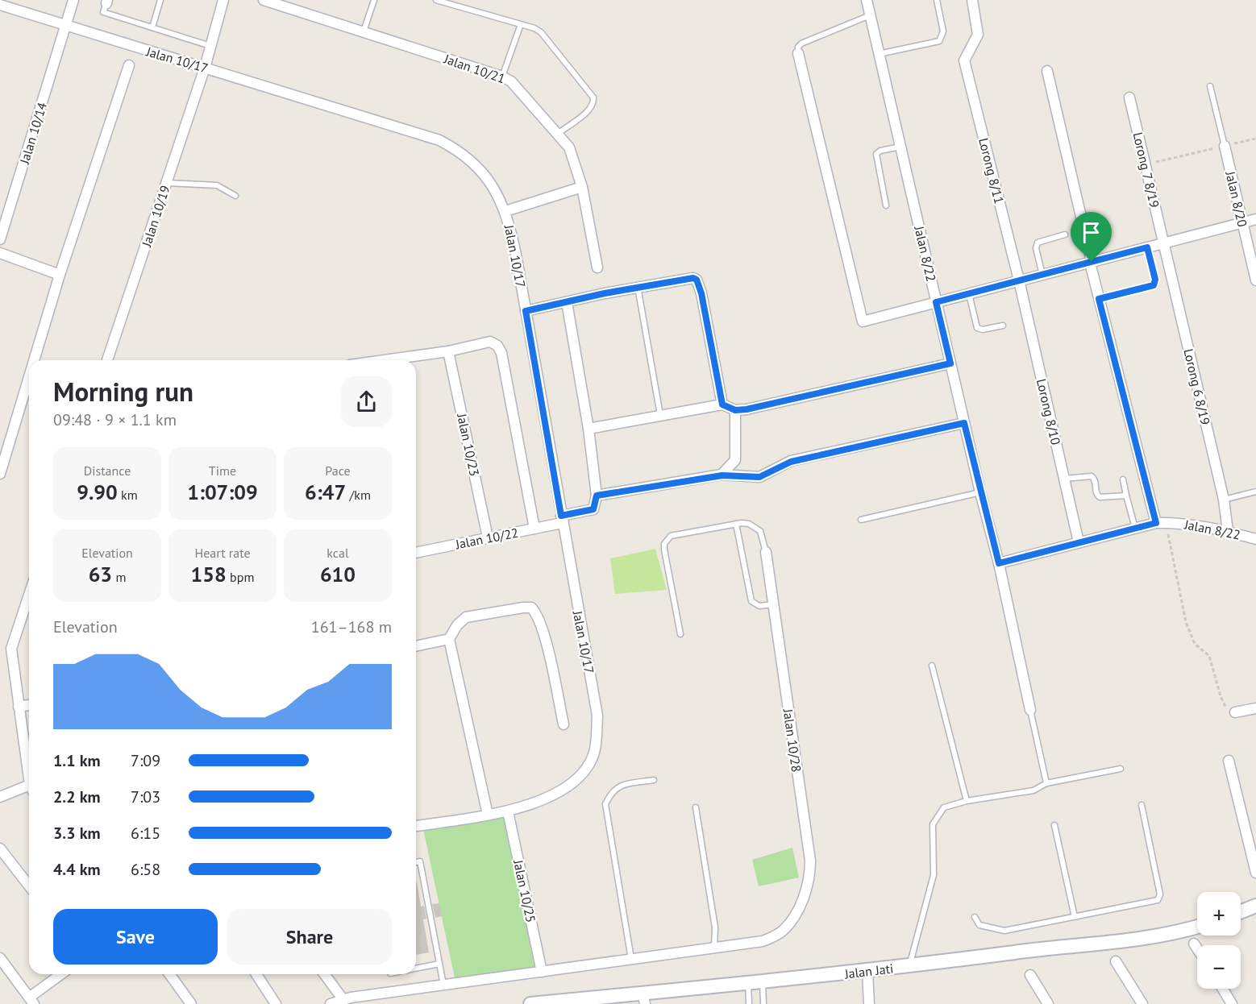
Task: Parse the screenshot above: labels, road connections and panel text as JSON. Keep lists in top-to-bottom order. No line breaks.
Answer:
{"streets":{"street":["Jalan 10/17","Jalan 10/21","Jalan 10/14","Lorong 7 8/19","Lorong 8/11","Jalan 8/20","Jalan 10/19","Jalan 8/22","Lorong 6 8/19","Lorong 8/10","Jalan 10/23","Jalan 10/22","Jalan 10/28","Jalan 10/25","Jalan Jati"]},"crossings":[["Jalan 10/17","Jalan 10/14"],["Jalan 10/17","Jalan 10/19"],["Jalan 10/17","Jalan 10/22"],["Jalan 10/17","Jalan 10/25"],["Lorong 7 8/19","Lorong 6 8/19"],["Lorong 8/11","Lorong 8/10"],["Jalan 8/22","Lorong 6 8/19"],["Jalan 8/22","Lorong 8/10"],["Jalan 10/23","Jalan 10/22"]],"page":{"heading":["Morning run","09:48 · 9 × 1.1 km"],"stats":[["Distance","9.90 km"],["Time","1:07:09"],["Pace","6:47 /km"],["Elevation","63 m"],["Heart rate","158 bpm"],["kcal","610"]],"chart":["Elevation","161–168 m"],"list":[{"name":"1.1 km","note":"7:09"},{"name":"2.2 km","note":"7:03"},{"name":"3.3 km","note":"6:15"},{"name":"4.4 km","note":"6:58"}],"map_buttons":["+","−"],"buttons":["Save","Share"]}}
